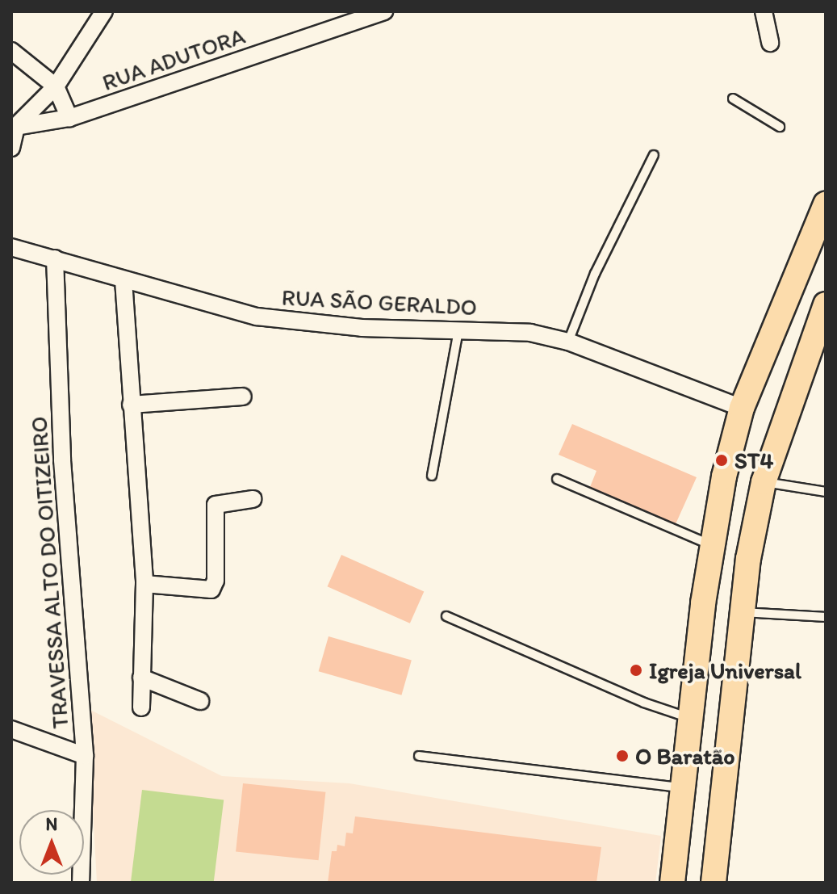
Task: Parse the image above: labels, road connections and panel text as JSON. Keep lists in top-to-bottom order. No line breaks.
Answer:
{"streets":{"street":["RUA ADUTORA","RUA SÃO GERALDO","TRAVESSA ALTO DO OITIZEIRO"]},"crossings":[["RUA SÃO GERALDO","TRAVESSA ALTO DO OITIZEIRO"]],"places":["ST4","Igreja Universal","O Baratão"],"north":"top"}
